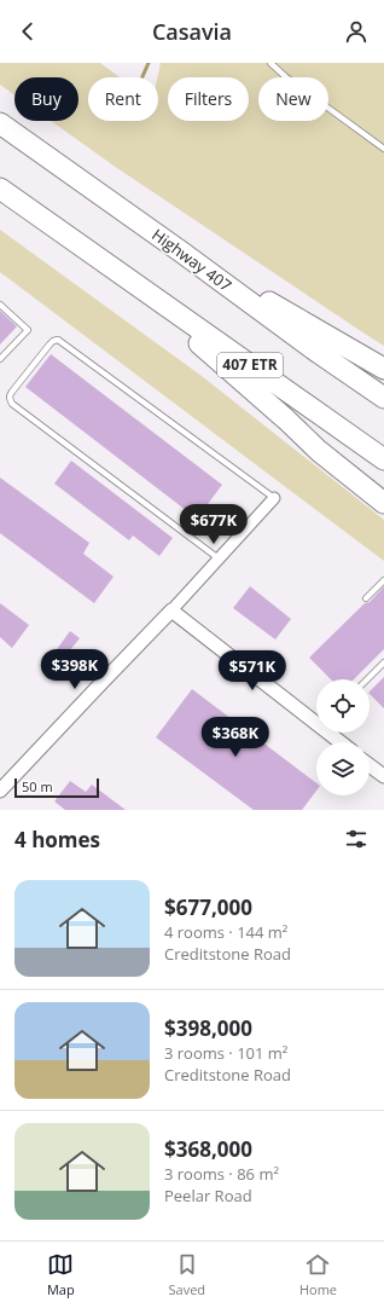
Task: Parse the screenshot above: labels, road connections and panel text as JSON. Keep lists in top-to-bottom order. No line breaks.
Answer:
{"streets":{"highway":["Highway 407","407 ETR"]},"scale_bar":"50 m","page":{"header":"Casavia","chip":["Buy","Rent","Filters","New"],"price":["$677K","$398K","$571K","$368K"],"scale":"50 m","heading":"4 homes","list":[{"name":"$677,000","note":"4 rooms · 144 m² · Creditstone Road"},{"name":"$398,000","note":"3 rooms · 101 m² · Creditstone Road"},{"name":"$368,000","note":"3 rooms · 86 m² · Peelar Road"}],"tabs":["Map","Saved","Home"]}}
